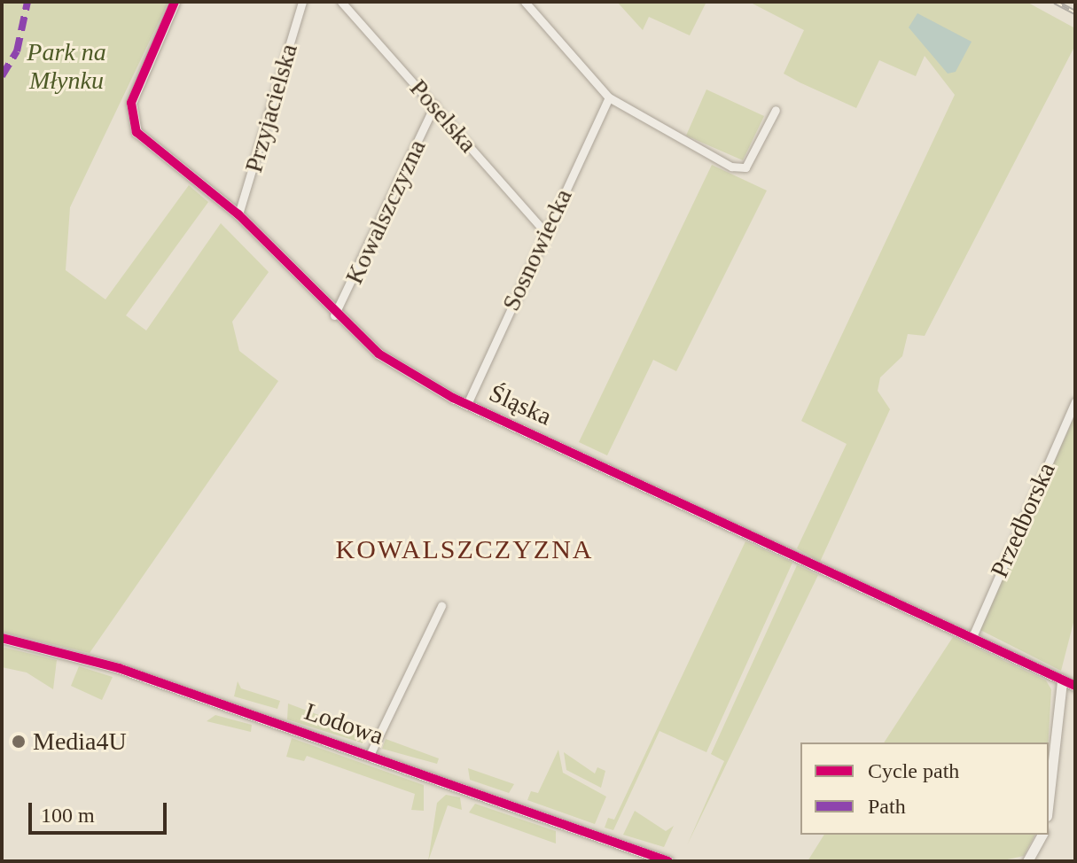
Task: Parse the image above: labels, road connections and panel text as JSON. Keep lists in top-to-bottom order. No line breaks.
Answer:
{"streets":{"street":["Przyjacielska","Poselska","Kowalszczyzna","Sosnowiecka","Śląska","Przedborska","Lodowa"]},"crossings":[["Przyjacielska","Śląska"],["Poselska","Kowalszczyzna"],["Poselska","Sosnowiecka"],["Kowalszczyzna","Śląska"],["Sosnowiecka","Śląska"],["Śląska","Przedborska"]],"districts":["KOWALSZCZYZNA"],"parks":["Park na Młynku"],"places":["Media4U"],"legend":["Cycle path","Path"],"scale_bar":"100 m"}
